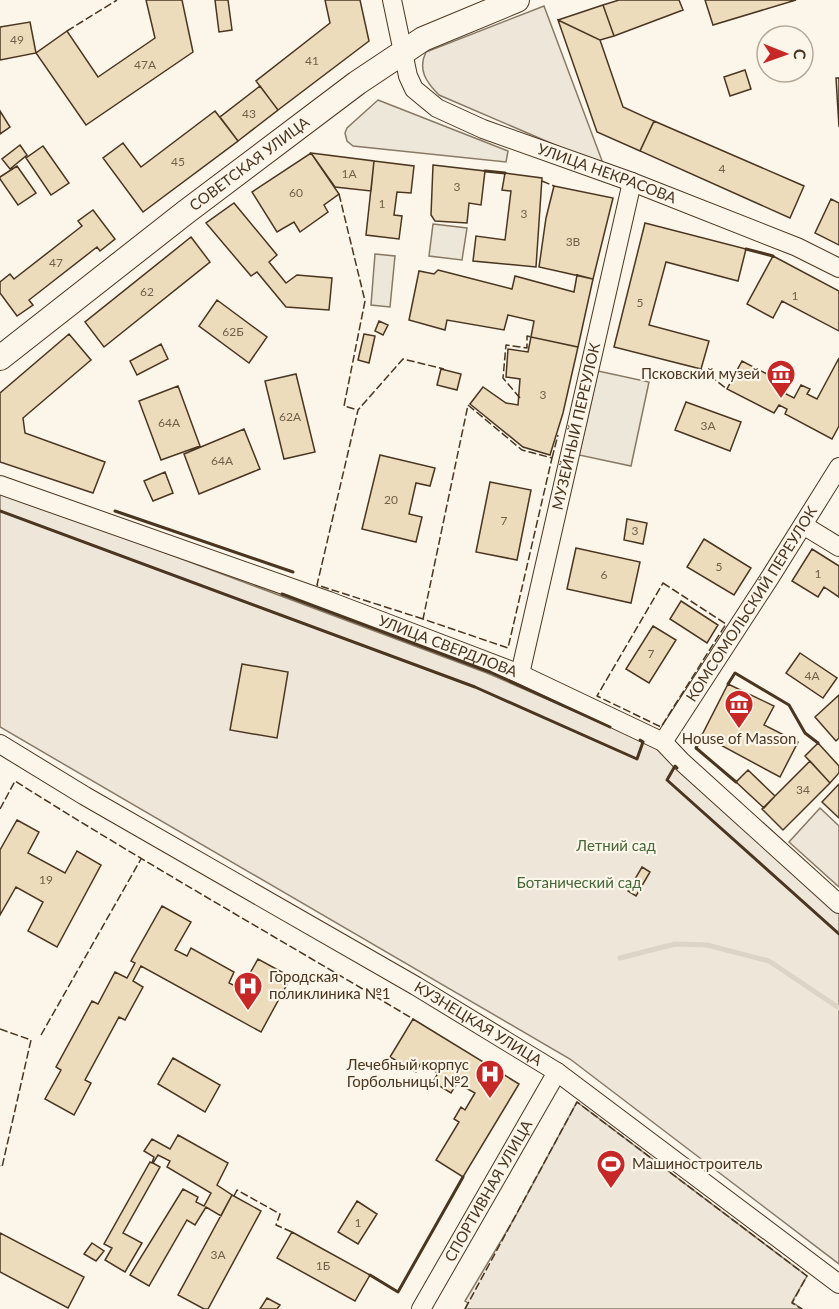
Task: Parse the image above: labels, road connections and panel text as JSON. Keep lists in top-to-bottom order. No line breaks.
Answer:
{"streets":{"main road":["СОВЕТСКАЯ УЛИЦА"],"street":["УЛИЦА НЕКРАСОВА","МУЗЕЙНЫЙ ПЕРЕУЛОК","КОМСОМОЛЬСКИЙ ПЕРЕУЛОК","УЛИЦА СВЕРДЛОВА","КУЗНЕЦКАЯ УЛИЦА","СПОРТИВНАЯ УЛИЦА"]},"crossings":[["СОВЕТСКАЯ УЛИЦА","УЛИЦА НЕКРАСОВА"],["УЛИЦА НЕКРАСОВА","МУЗЕЙНЫЙ ПЕРЕУЛОК"],["МУЗЕЙНЫЙ ПЕРЕУЛОК","УЛИЦА СВЕРДЛОВА"],["КОМСОМОЛЬСКИЙ ПЕРЕУЛОК","УЛИЦА СВЕРДЛОВА"],["КУЗНЕЦКАЯ УЛИЦА","СПОРТИВНАЯ УЛИЦА"]],"parks":["Летний сад","Ботанический сад"],"places":{"museum":["Псковский музей","House of Masson"],"hospital":["Городская поликлиника №1","Лечебный корпус Горбольницы №2"],"sports":["Машиностроитель"]},"house_numbers":["49","41","47А","43","45","4","1А","3","60","1","3","3В","47","62","1","5","62Б","3","62А","64А","3А","64А","20","7","3","5","1","6","7","4А","34","19","1","3А","1Б"],"north":"right"}
